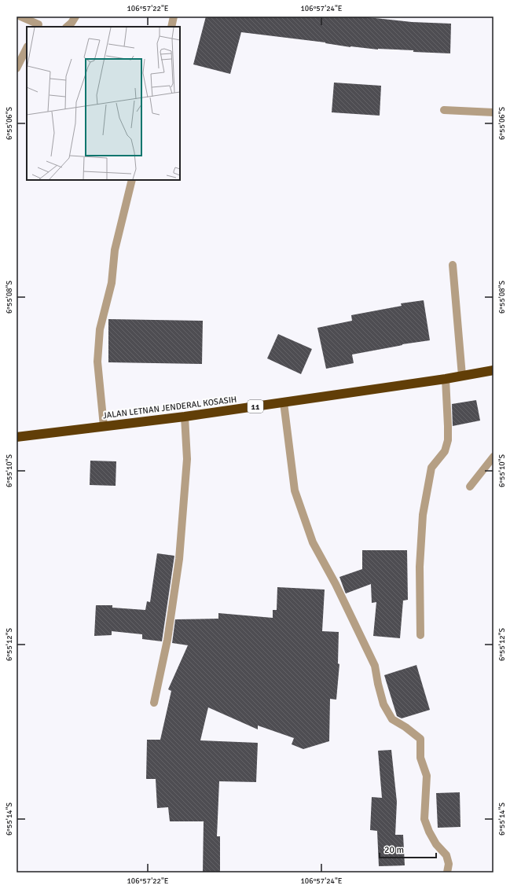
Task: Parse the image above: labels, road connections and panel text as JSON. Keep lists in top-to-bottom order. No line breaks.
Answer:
{"streets":{"highway":["11","JALAN LETNAN JENDERAL KOSASIH"]},"scale_bar":"20 m","coordinates":["106°57'22\"E","106°57'24\"E","6°55'06\"S","6°55'08\"S","6°55'10\"S","6°55'12\"S","6°55'14\"S"]}
